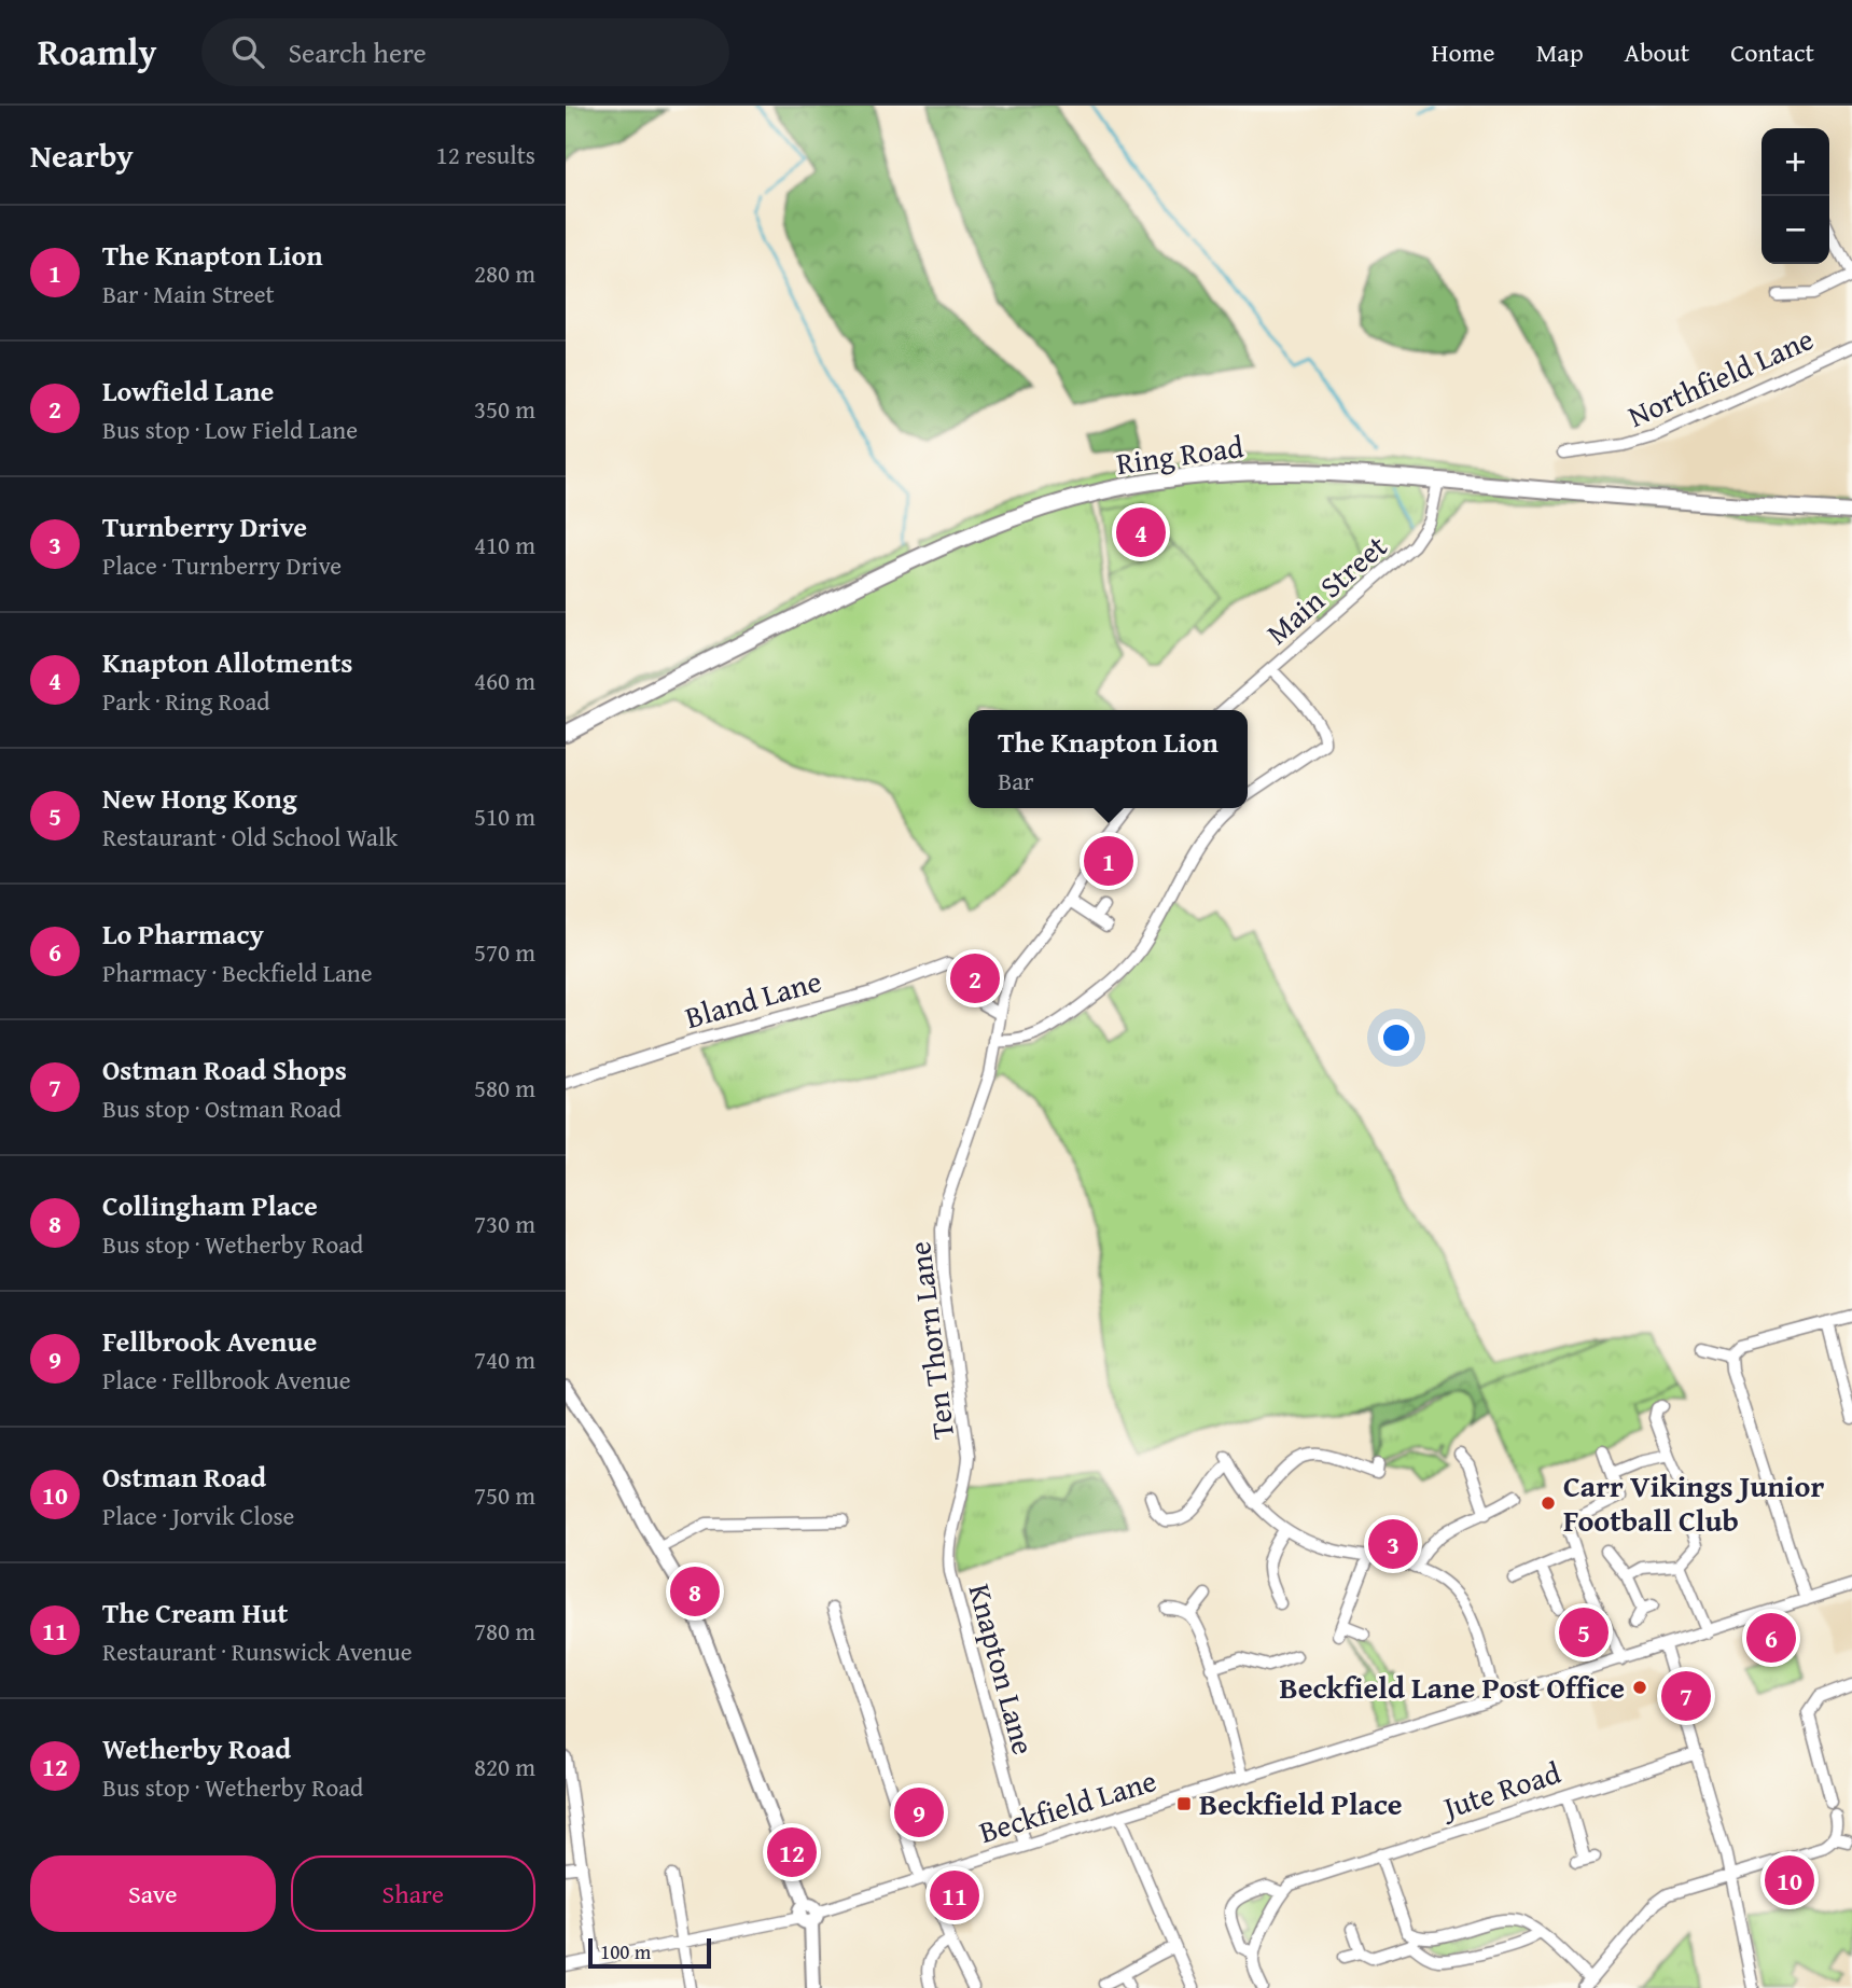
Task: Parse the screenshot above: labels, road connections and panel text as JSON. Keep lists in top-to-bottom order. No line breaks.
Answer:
{"streets":{"highway":["Ring Road"],"street":["Northfield Lane","Main Street","Bland Lane","Ten Thorn Lane","Knapton Lane","Jute Road","Beckfield Lane"]},"crossings":[["Ring Road","Main Street"],["Ten Thorn Lane","Knapton Lane"],["Knapton Lane","Beckfield Lane"]],"places":{"other":["Carr Vikings Junior Football Club","Beckfield Lane Post Office"],"transit":["Beckfield Place"]},"scale_bar":"100 m","page":{"header":"Roamly","search":"Search here","nav":["Home","Map","About","Contact"],"heading":["Nearby","12 results"],"map_buttons":["+","−"],"list":[{"mark":"1","name":"The Knapton Lion","note":"Bar · Main Street","value":"280 m"},{"mark":"2","name":"Lowfield Lane","note":"Bus stop · Low Field Lane","value":"350 m"},{"mark":"3","name":"Turnberry Drive","note":"Place · Turnberry Drive","value":"410 m"},{"mark":"4","name":"Knapton Allotments","note":"Park · Ring Road","value":"460 m"},{"mark":"5","name":"New Hong Kong","note":"Restaurant · Old School Walk","value":"510 m"},{"mark":"6","name":"Lo Pharmacy","note":"Pharmacy · Beckfield Lane","value":"570 m"},{"mark":"7","name":"Ostman Road Shops","note":"Bus stop · Ostman Road","value":"580 m"},{"mark":"8","name":"Collingham Place","note":"Bus stop · Wetherby Road","value":"730 m"},{"mark":"9","name":"Fellbrook Avenue","note":"Place · Fellbrook Avenue","value":"740 m"},{"mark":"10","name":"Ostman Road","note":"Place · Jorvik Close","value":"750 m"},{"mark":"11","name":"The Cream Hut","note":"Restaurant · Runswick Avenue","value":"780 m"},{"mark":"12","name":"Wetherby Road","note":"Bus stop · Wetherby Road","value":"820 m"}],"pins":["4","1","2","3","8","5","6","7","9","12","10","11"],"popup":["The Knapton Lion","Bar"],"buttons":["Save","Share"],"scale":"100 m"}}
